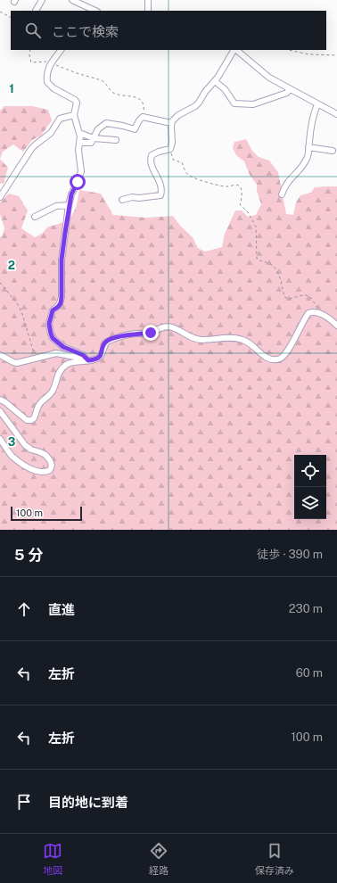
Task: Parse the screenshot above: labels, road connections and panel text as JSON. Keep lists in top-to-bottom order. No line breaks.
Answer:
{"scale_bar":"100 m","page":{"search":"ここで検索","scale":"100 m","heading":["5 分","徒歩 · 390 m"],"list":[["直進","230 m"],["左折","60 m"],["左折","100 m"],"目的地に到着"],"nav":["地図","経路","保存済み"]},"grid":{"rows":["1","2","3"]}}
